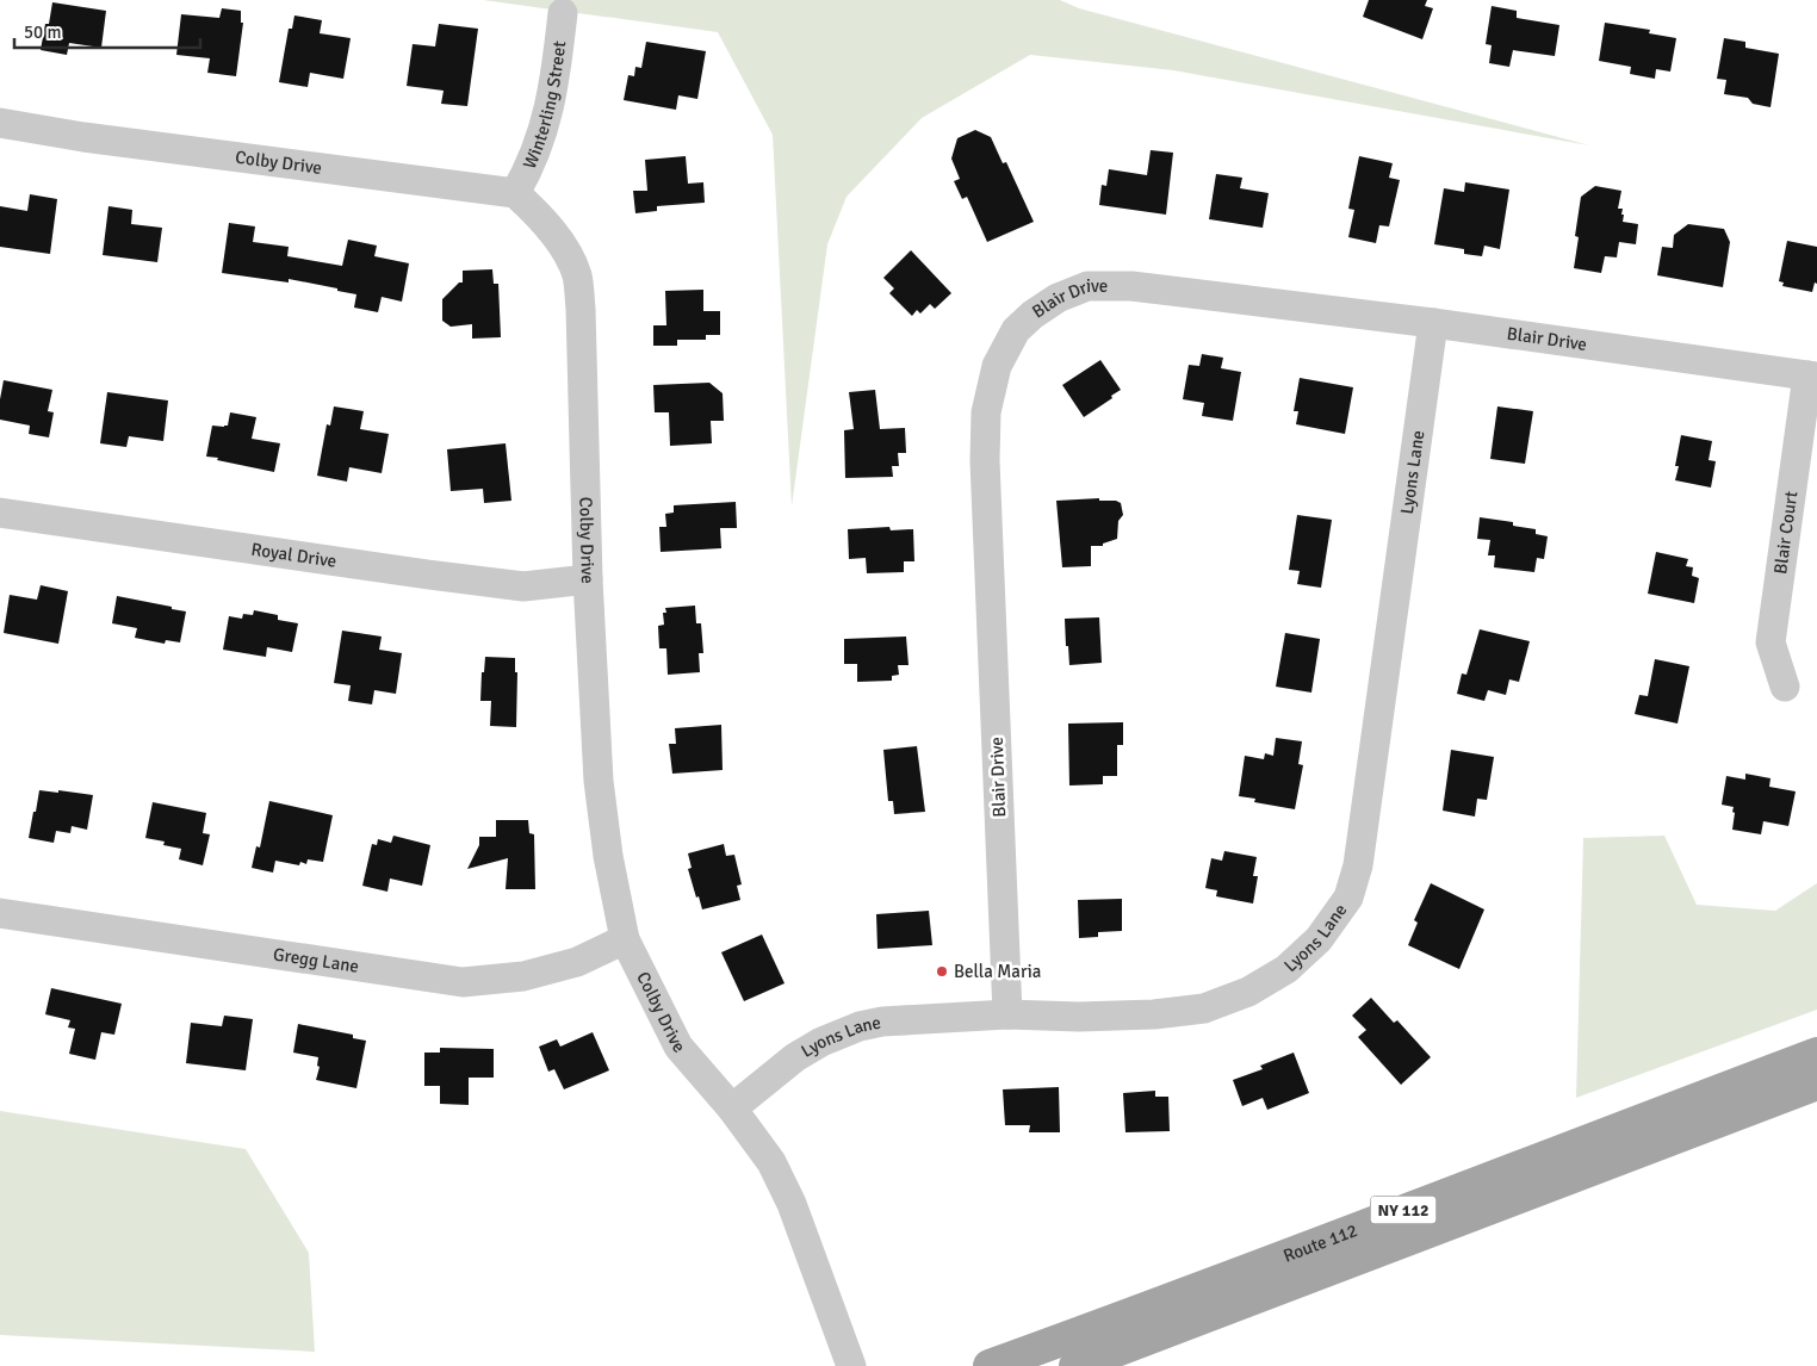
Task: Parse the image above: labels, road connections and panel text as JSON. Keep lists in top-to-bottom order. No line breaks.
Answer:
{"streets":{"main road":["NY 112","Route 112"],"street":["Winterling Street","Colby Drive","Blair Drive","Lyons Lane","Blair Court","Royal Drive","Gregg Lane"]},"crossings":[["Winterling Street","Colby Drive"],["Colby Drive","Lyons Lane"],["Colby Drive","Royal Drive"],["Colby Drive","Gregg Lane"],["Blair Drive","Lyons Lane"],["Blair Drive","Blair Court"]],"places":["Bella Maria"],"scale_bar":"50 m"}
